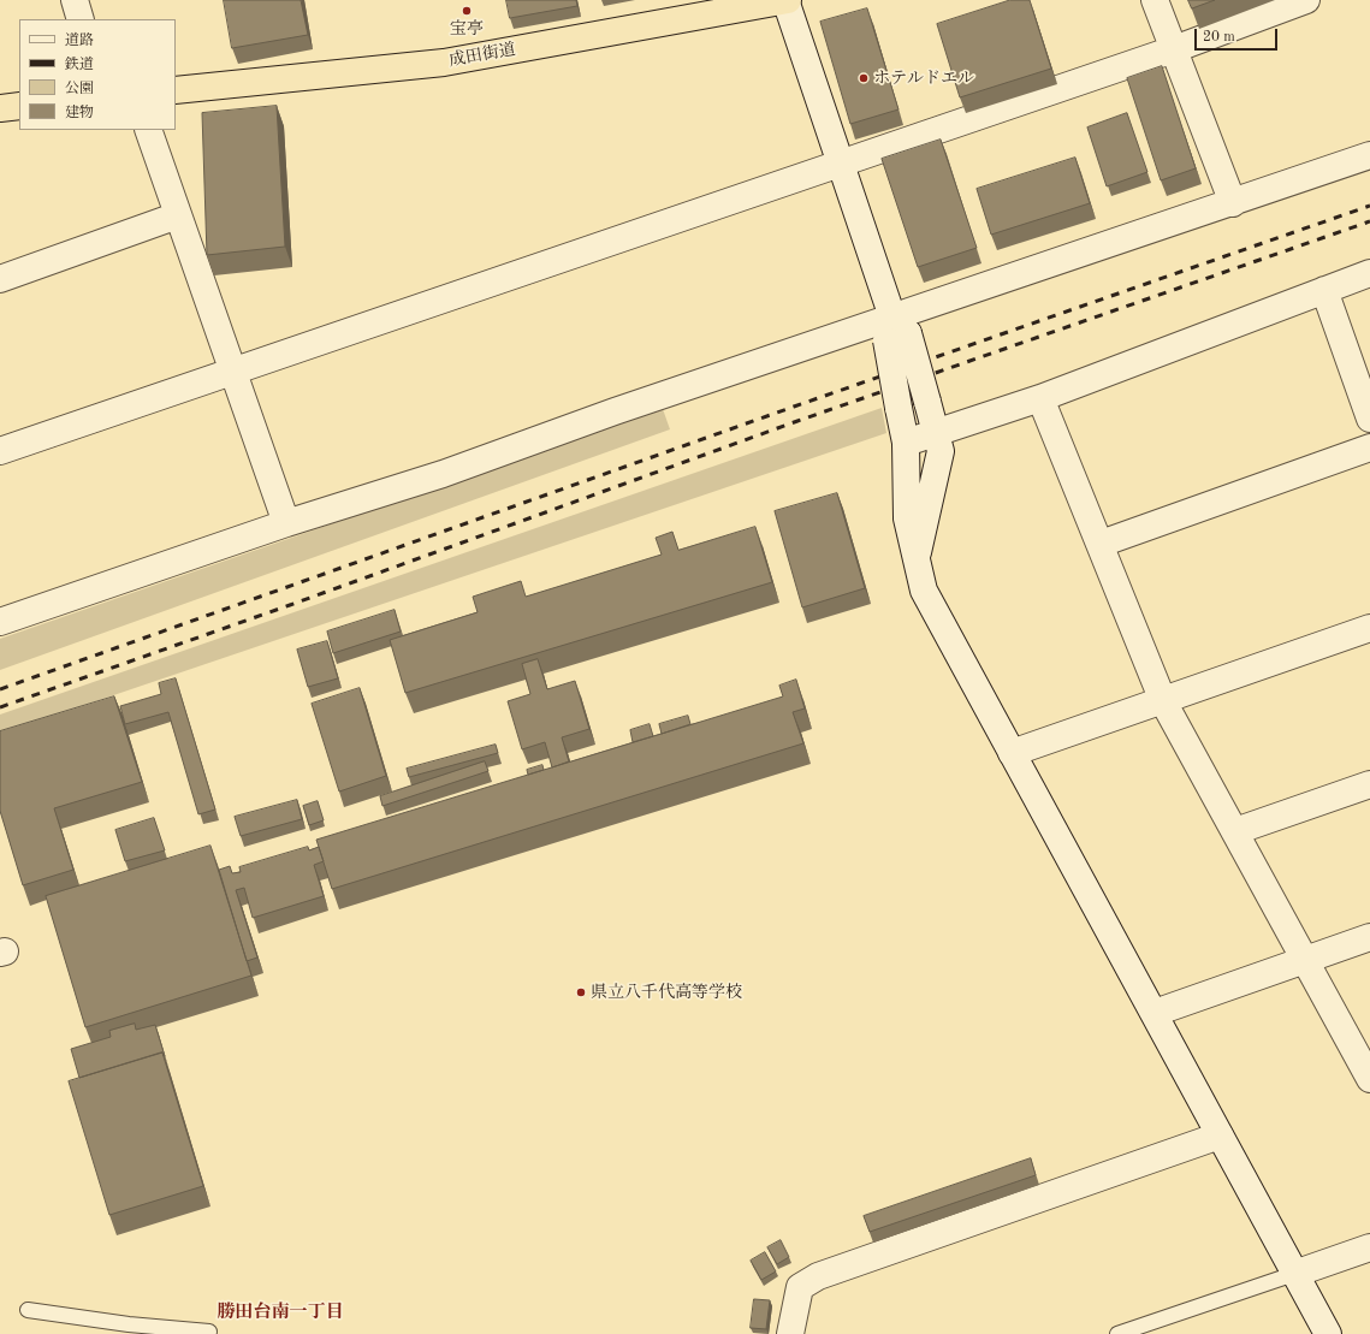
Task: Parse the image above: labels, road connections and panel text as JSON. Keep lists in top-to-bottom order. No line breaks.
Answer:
{"streets":{"highway":["成田街道"]},"districts":["勝田台南一丁目"],"places":["宝亭","ホテルドエル","県立八千代高等学校"],"legend":["道路","鉄道","公園","建物"],"scale_bar":"20 m"}
